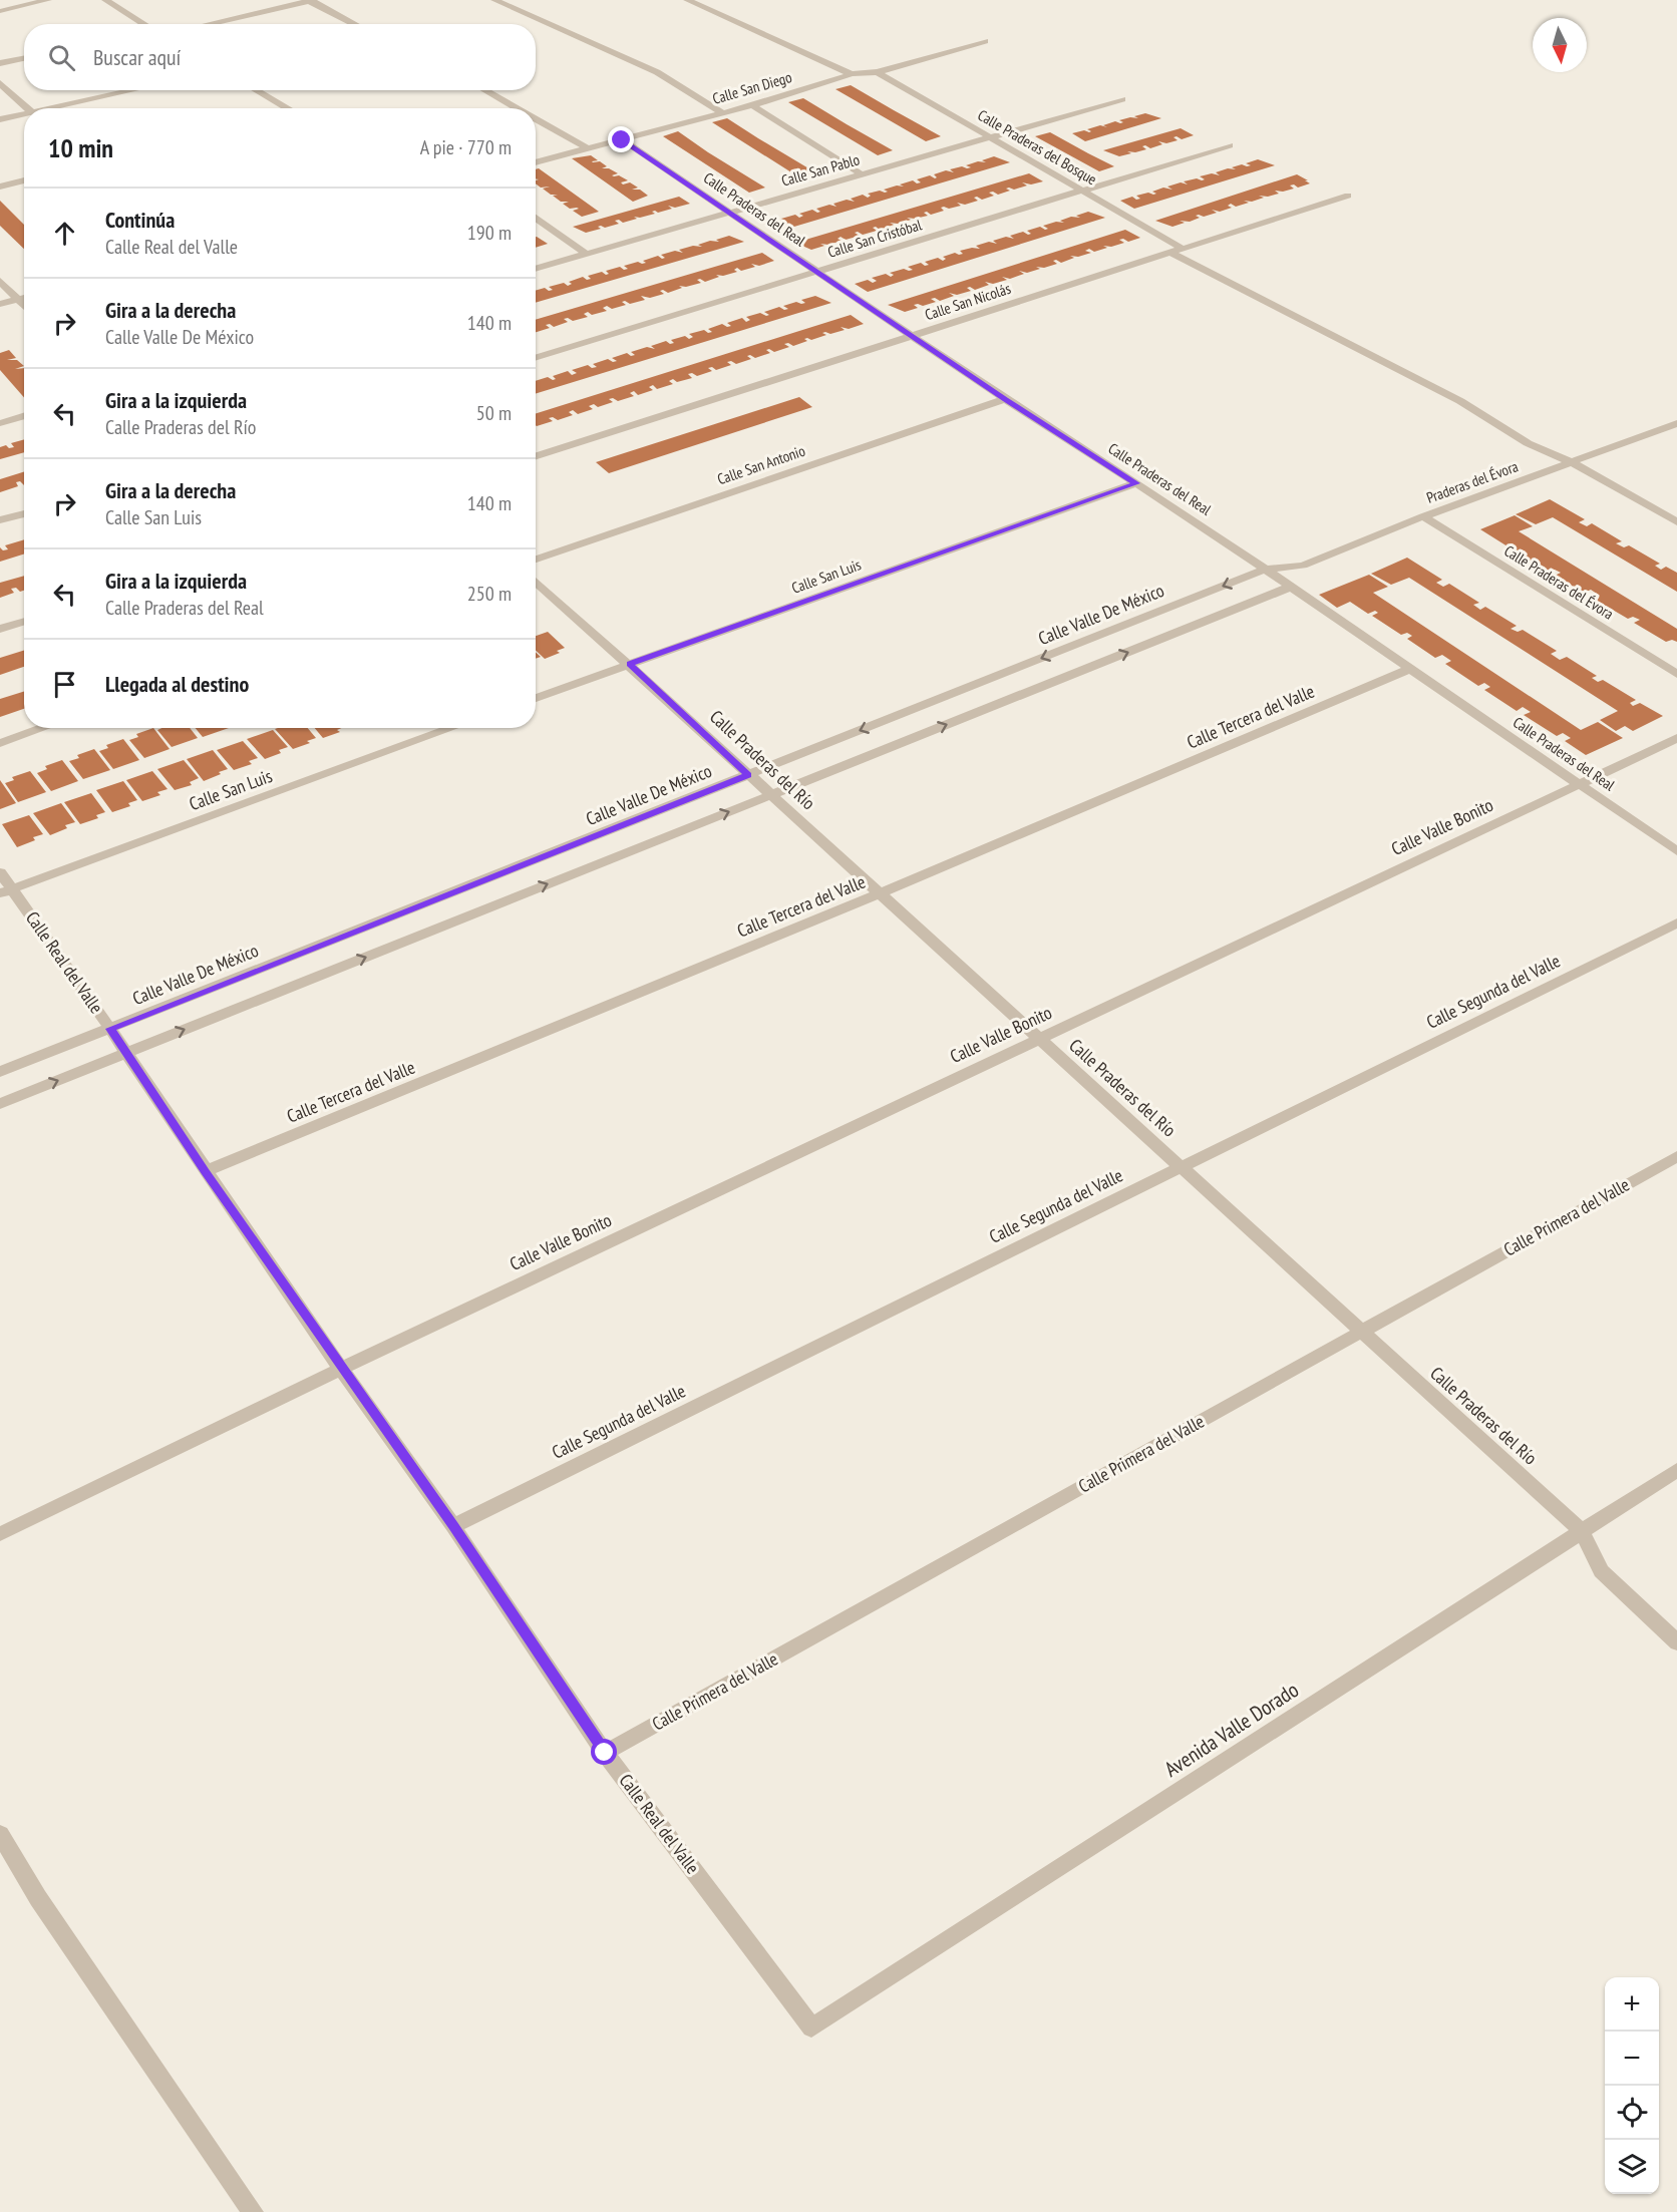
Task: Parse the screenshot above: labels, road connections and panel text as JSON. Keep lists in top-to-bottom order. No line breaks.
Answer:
{"streets":{"street":["Calle San Diego","Calle Praderas del Bosque","Calle San Pablo","Calle Praderas del Real","Calle San Cristóbal","Calle San Nicolás","Calle San Antonio","Praderas del Évora","Calle San Luis","Calle Praderas del Évora","Calle Valle De México","Calle Tercera del Valle","Calle Praderas del Río","Calle Valle Bonito","Calle Real del Valle","Calle Segunda del Valle","Calle Primera del Valle","Avenida Valle Dorado"]},"crossings":[["Calle San Diego","Calle Praderas del Bosque"],["Calle San Diego","Calle Praderas del Real"],["Calle Praderas del Bosque","Calle San Pablo"],["Calle Praderas del Bosque","Calle San Cristóbal"],["Calle Praderas del Bosque","Calle San Nicolás"],["Calle San Pablo","Calle Praderas del Real"],["Calle Praderas del Real","Calle San Cristóbal"],["Calle Praderas del Real","Calle San Nicolás"],["Calle Praderas del Real","Calle San Antonio"],["Calle Praderas del Real","Calle San Luis"],["Calle Praderas del Real","Calle Valle De México"],["Calle Praderas del Real","Calle Tercera del Valle"],["Calle Praderas del Real","Calle Valle Bonito"],["Praderas del Évora","Calle Praderas del Évora"],["Praderas del Évora","Calle Valle De México"],["Calle San Luis","Calle Praderas del Río"],["Calle San Luis","Calle Real del Valle"],["Calle Valle De México","Calle Praderas del Río"],["Calle Valle De México","Calle Real del Valle"],["Calle Tercera del Valle","Calle Praderas del Río"],["Calle Tercera del Valle","Calle Real del Valle"],["Calle Praderas del Río","Calle Valle Bonito"],["Calle Praderas del Río","Calle Segunda del Valle"],["Calle Praderas del Río","Calle Primera del Valle"],["Calle Praderas del Río","Avenida Valle Dorado"],["Calle Valle Bonito","Calle Real del Valle"],["Calle Real del Valle","Calle Segunda del Valle"],["Calle Real del Valle","Calle Primera del Valle"],["Calle Real del Valle","Avenida Valle Dorado"]],"north":"bottom","page":{"search":"Buscar aquí","heading":["10 min","A pie · 770 m"],"list":[["Continúa","Calle Real del Valle","190 m"],["Gira a la derecha","Calle Valle De México","140 m"],["Gira a la izquierda","Calle Praderas del Río","50 m"],["Gira a la derecha","Calle San Luis","140 m"],["Gira a la izquierda","Calle Praderas del Real","250 m"],"Llegada al destino"],"map_buttons":["+","−"]}}
